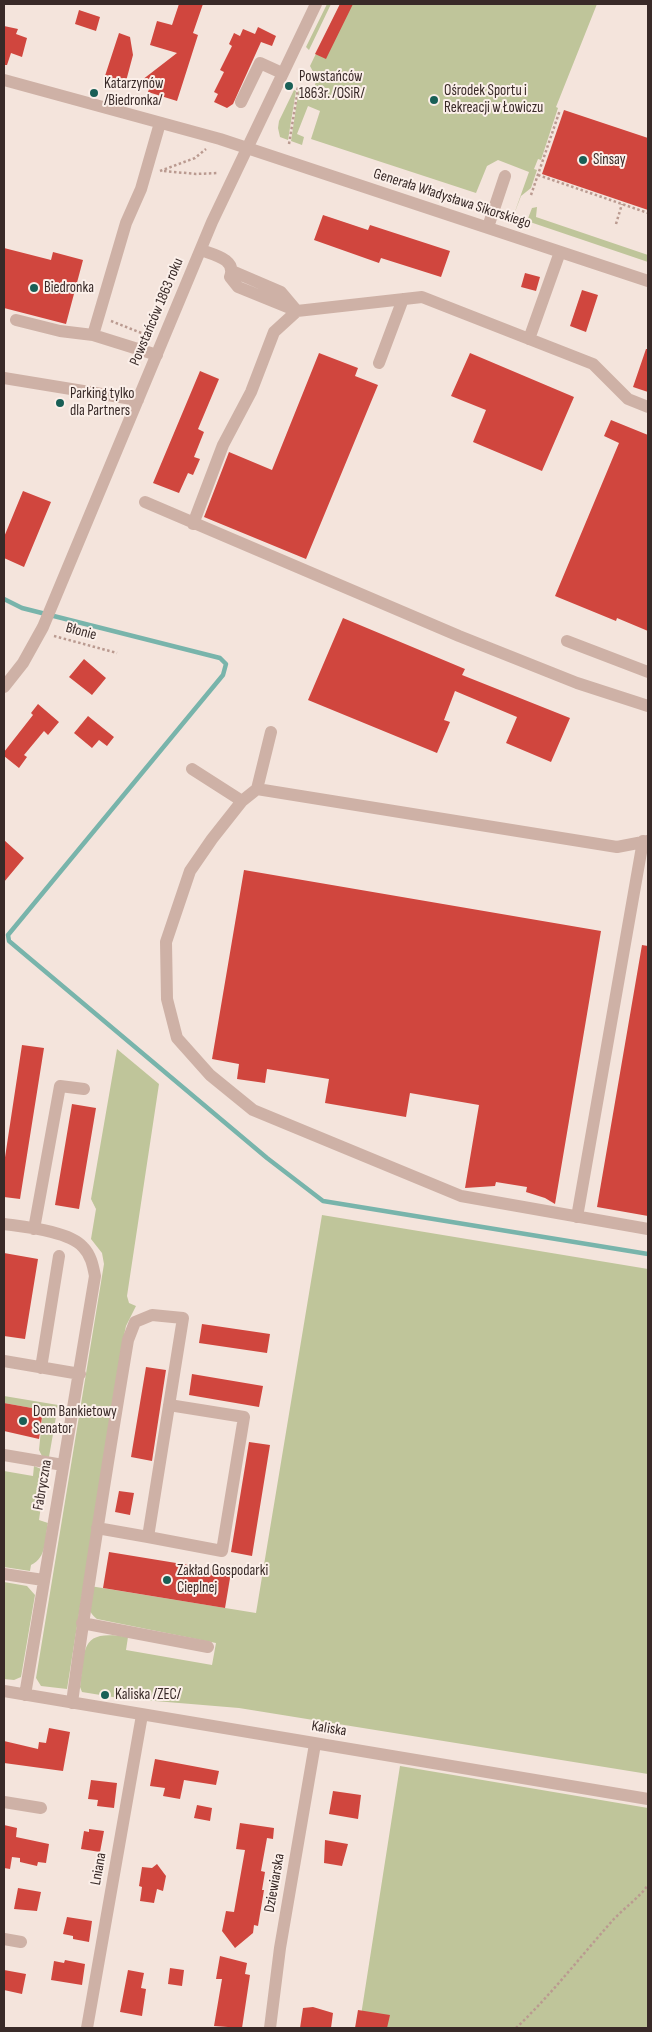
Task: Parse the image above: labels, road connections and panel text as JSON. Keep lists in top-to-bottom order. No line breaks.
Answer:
{"streets":{"street":["Generała Władysława Sikorskiego","Powstańców 1863 roku","Fabryczna","Kaliska","Lniana","Dziewiarska"],"path":["Błonie"]},"crossings":[["Generała Władysława Sikorskiego","Powstańców 1863 roku"],["Powstańców 1863 roku","Błonie"],["Fabryczna","Kaliska"],["Kaliska","Lniana"],["Kaliska","Dziewiarska"]],"places":["Powstańców 1863r. /OSiR/","Katarzynów /Biedronka/","Ośrodek Sportu i Rekreacji w Łowiczu","Sinsay","Biedronka","Parking tylko dla Partners","Dom Bankietowy Senator","Zakład Gospodarki Cieplnej","Kaliska /ZEC/"]}
